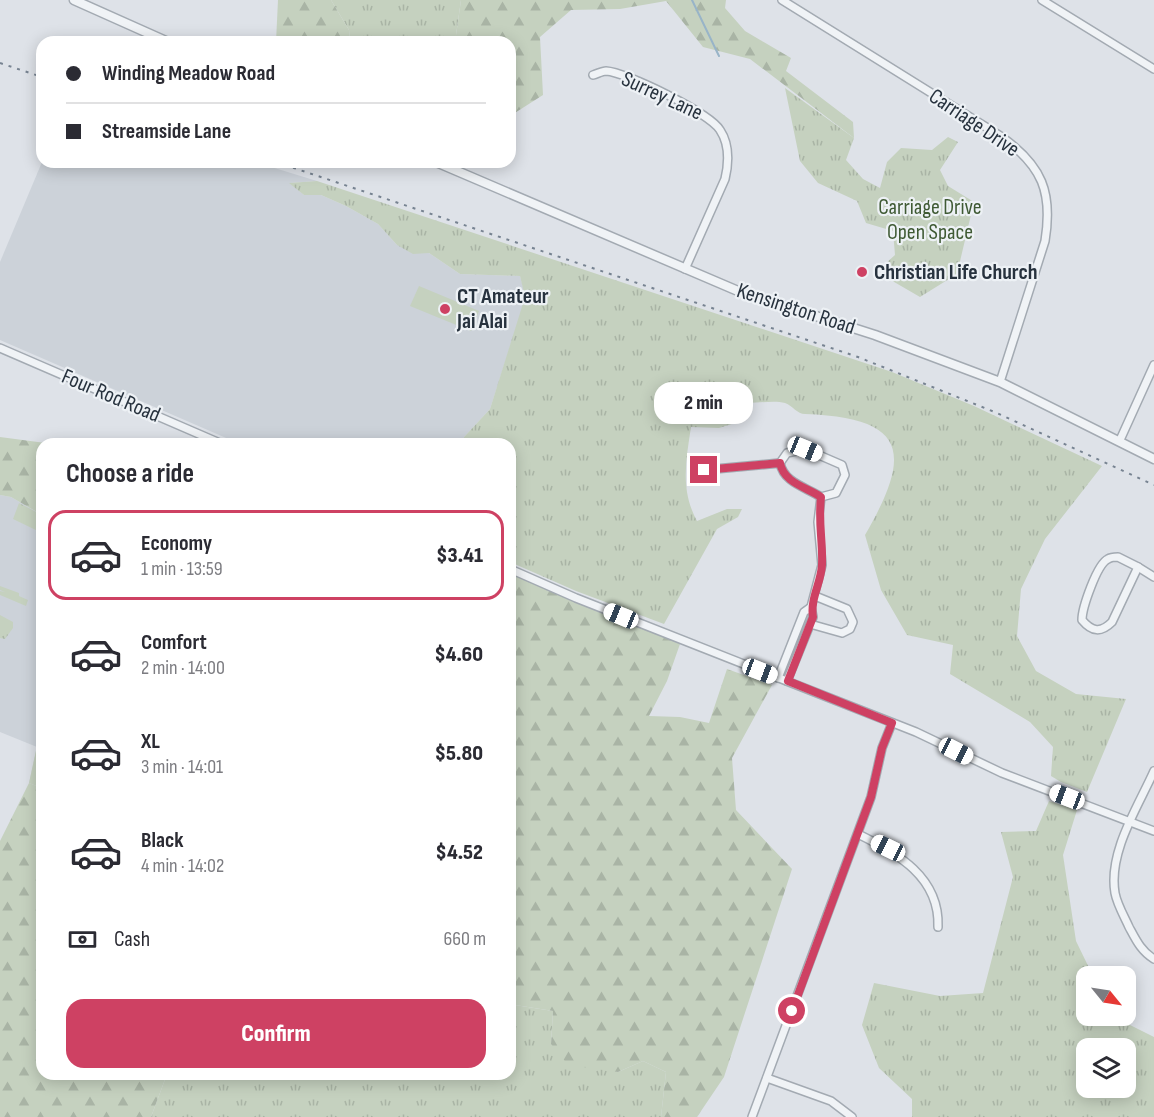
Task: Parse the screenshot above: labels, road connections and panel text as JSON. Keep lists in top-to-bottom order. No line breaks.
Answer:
{"streets":{"street":["Surrey Lane","Carriage Drive","Kensington Road","Four Rod Road"]},"crossings":[["Surrey Lane","Kensington Road"],["Carriage Drive","Kensington Road"]],"parks":["Carriage Drive Open Space"],"places":["Christian Life Church","CT Amateur Jai Alai"],"north":"bottom right","page":{"banner":["Winding Meadow Road","Streamside Lane"],"bubble":"2 min","heading":"Choose a ride","list":[{"name":"Economy","note":"1 min · 13:59","value":"$3.41"},{"name":"Comfort","note":"2 min · 14:00","value":"$4.60"},{"name":"XL","note":"3 min · 14:01","value":"$5.80"},{"name":"Black","note":"4 min · 14:02","value":"$4.52"}],"pay":["Cash","660 m"],"buttons":"Confirm"}}
